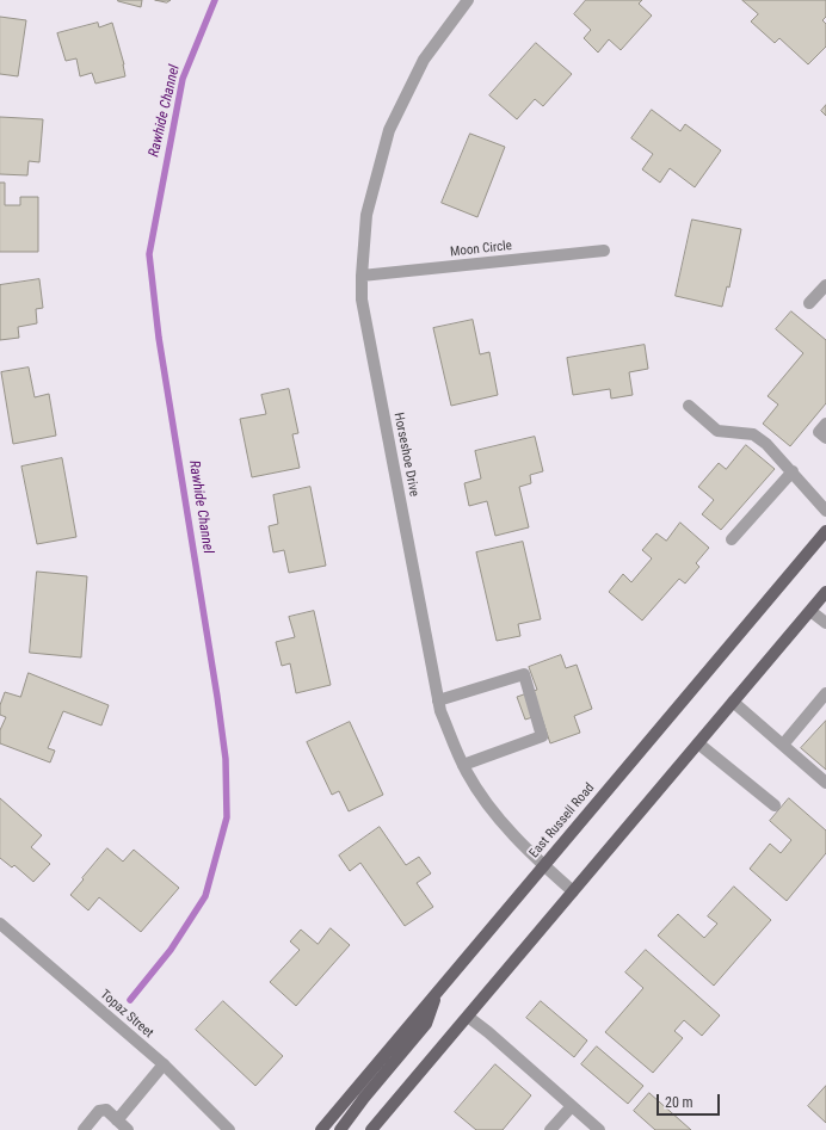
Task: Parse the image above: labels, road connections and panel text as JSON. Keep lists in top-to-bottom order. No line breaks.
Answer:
{"streets":{"main road":["East Russell Road"],"street":["Moon Circle","Horseshoe Drive","Topaz Street"]},"crossings":[["Moon Circle","Horseshoe Drive"],["Horseshoe Drive","East Russell Road"]],"water":["Rawhide Channel"],"scale_bar":"20 m"}
